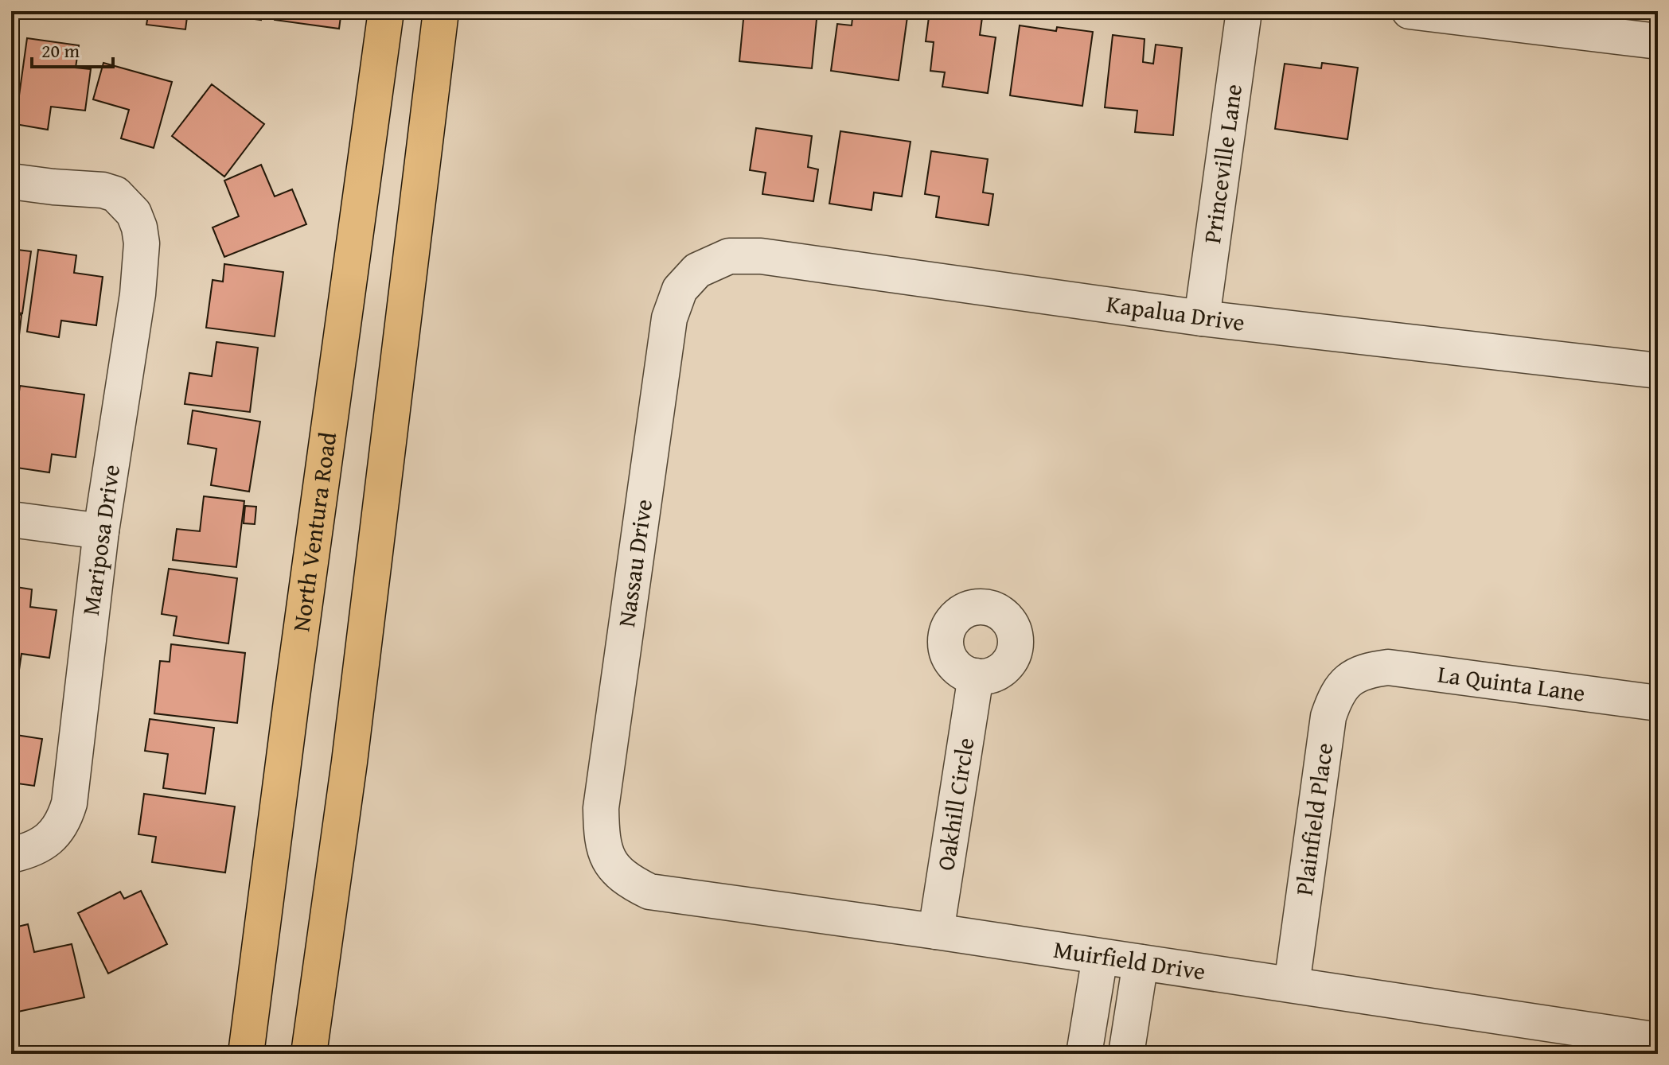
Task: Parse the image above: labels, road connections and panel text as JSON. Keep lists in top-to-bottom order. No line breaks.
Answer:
{"streets":{"main road":["North Ventura Road"],"street":["Princeville Lane","Kapalua Drive","Mariposa Drive","Nassau Drive","La Quinta Lane","Oakhill Circle","Plainfield Place","Muirfield Drive"]},"crossings":[["Princeville Lane","Kapalua Drive"],["Kapalua Drive","Nassau Drive"],["Nassau Drive","Muirfield Drive"],["La Quinta Lane","Plainfield Place"],["Oakhill Circle","Muirfield Drive"],["Plainfield Place","Muirfield Drive"]],"scale_bar":"20 m"}
